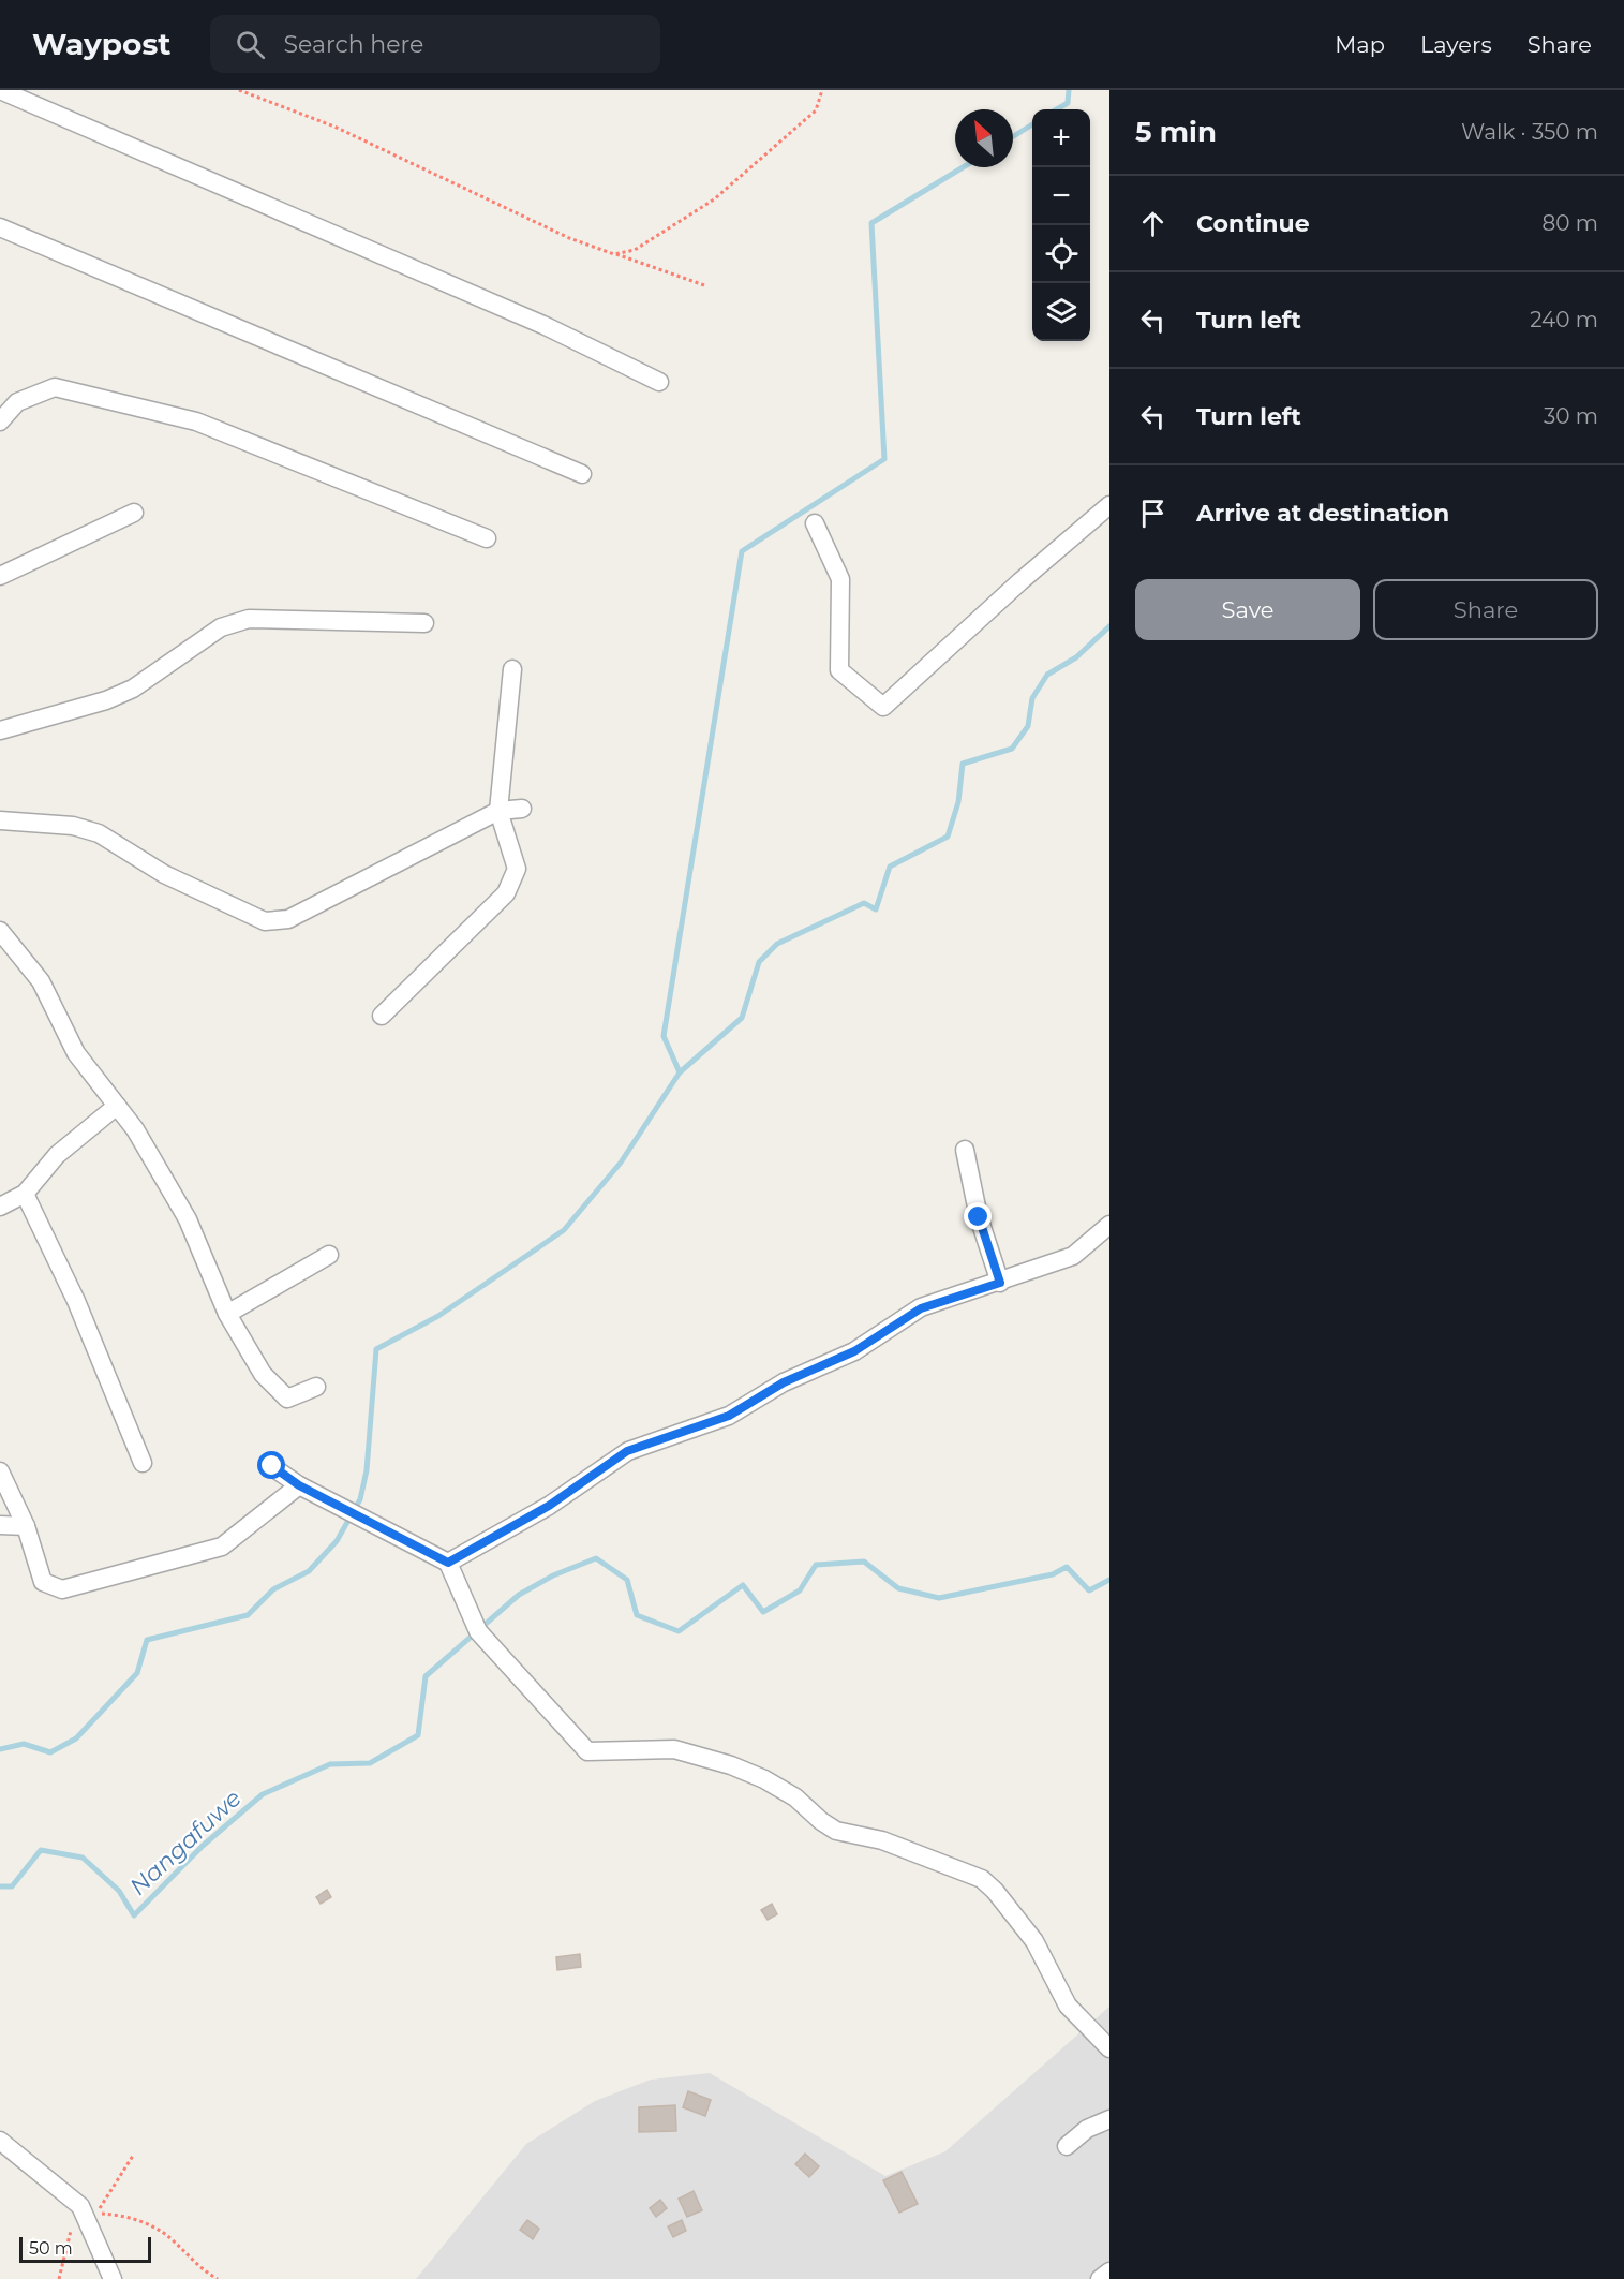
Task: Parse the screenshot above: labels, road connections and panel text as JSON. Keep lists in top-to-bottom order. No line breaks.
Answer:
{"water":["Nangafuwe"],"scale_bar":"50 m","north":"top left","page":{"header":"Waypost","search":"Search here","nav":["Map","Layers","Share"],"heading":["5 min","Walk · 350 m"],"map_buttons":["+","−"],"list":[["Continue","80 m"],["Turn left","240 m"],["Turn left","30 m"],"Arrive at destination"],"buttons":["Save","Share"],"scale":"50 m"}}
